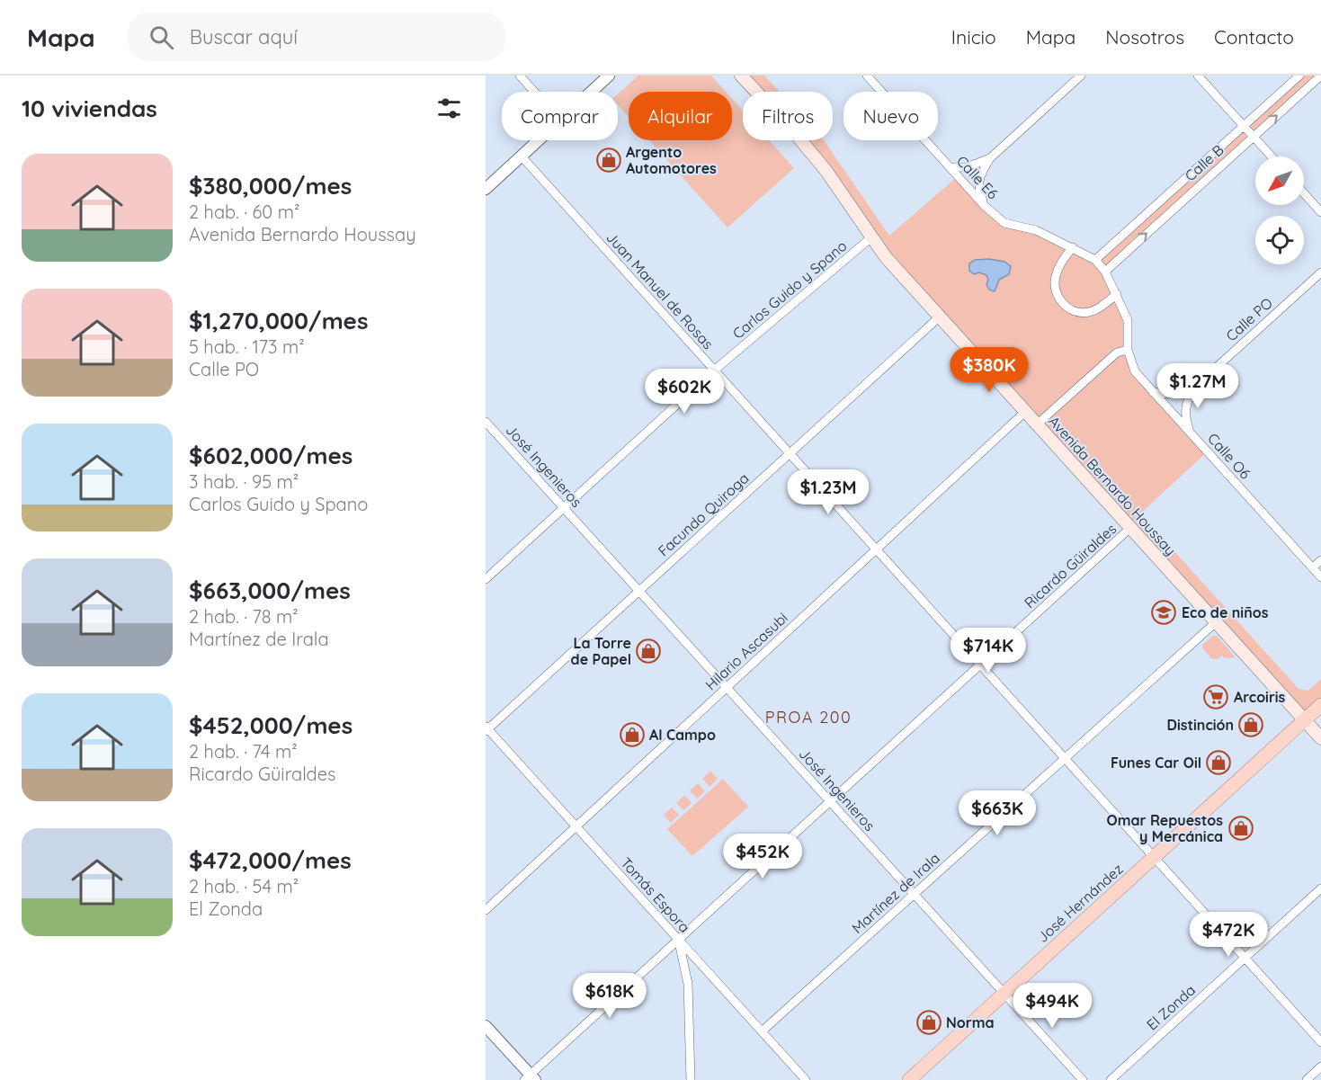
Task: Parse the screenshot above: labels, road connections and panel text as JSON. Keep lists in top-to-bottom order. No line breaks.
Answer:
{"streets":{"main road":["Avenida Bernardo Houssay","José Hernández"],"street":["Calle B","Calle E6","Carlos Guido y Spano","Juan Manuel de Rosas","Calle PO","Calle O6","José Ingenieros","Facundo Quiroga","Ricardo Güiraldes","Hilario Ascasubi","Martínez de Irala","Tomás Espora","El Zonda"]},"crossings":[["Calle B","Calle E6"],["Calle B","Calle O6"],["Calle E6","Calle O6"],["Carlos Guido y Spano","Juan Manuel de Rosas"],["Carlos Guido y Spano","José Ingenieros"],["Carlos Guido y Spano","Avenida Bernardo Houssay"],["Juan Manuel de Rosas","Facundo Quiroga"],["Juan Manuel de Rosas","Ricardo Güiraldes"],["Juan Manuel de Rosas","Hilario Ascasubi"],["Juan Manuel de Rosas","Martínez de Irala"],["Juan Manuel de Rosas","José Hernández"],["Juan Manuel de Rosas","El Zonda"],["Calle PO","Calle O6"],["José Ingenieros","Facundo Quiroga"],["José Ingenieros","Ricardo Güiraldes"],["José Ingenieros","Hilario Ascasubi"],["José Ingenieros","Martínez de Irala"],["José Ingenieros","José Hernández"],["Avenida Bernardo Houssay","Facundo Quiroga"],["Avenida Bernardo Houssay","Ricardo Güiraldes"],["Avenida Bernardo Houssay","Hilario Ascasubi"],["Avenida Bernardo Houssay","Martínez de Irala"],["Avenida Bernardo Houssay","José Hernández"],["Facundo Quiroga","Tomás Espora"],["Ricardo Güiraldes","Tomás Espora"],["Hilario Ascasubi","Tomás Espora"],["Martínez de Irala","Tomás Espora"]],"districts":["PROA 200"],"places":{"shop":["Argento Automotores","La Torre de Papel","Distinción","Al Campo","Funes Car Oil","Omar Repuestos y Mercánica","Norma"],"school or university":["Eco de niños"],"supermarket":["Arcoiris"]},"north":"bottom left","page":{"header":"Mapa","search":"Buscar aquí","nav":["Inicio","Mapa","Nosotros","Contacto"],"heading":"10 viviendas","chip":["Comprar","Alquilar","Filtros","Nuevo"],"list":[{"name":"$380,000/mes","note":"2 hab. · 60 m² · Avenida Bernardo Houssay"},{"name":"$1,270,000/mes","note":"5 hab. · 173 m² · Calle PO"},{"name":"$602,000/mes","note":"3 hab. · 95 m² · Carlos Guido y Spano"},{"name":"$663,000/mes","note":"2 hab. · 78 m² · Martínez de Irala"},{"name":"$452,000/mes","note":"2 hab. · 74 m² · Ricardo Güiraldes"},{"name":"$472,000/mes","note":"2 hab. · 54 m² · El Zonda"}],"price":["$380K","$1.27M","$602K","$1.23M","$714K","$663K","$452K","$472K","$618K","$494K"]}}
